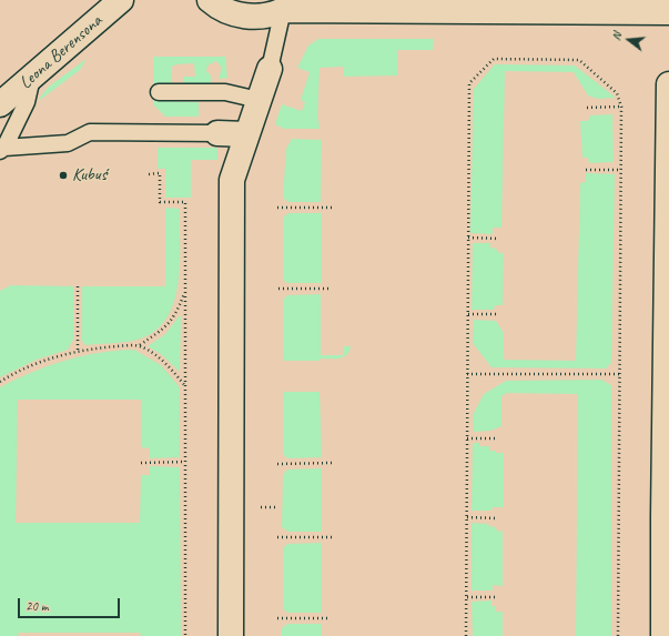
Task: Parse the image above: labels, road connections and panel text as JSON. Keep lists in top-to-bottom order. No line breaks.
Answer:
{"streets":{"street":["Leona Berensona"]},"places":["Kubuś"],"scale_bar":"20 m","north":"left"}
